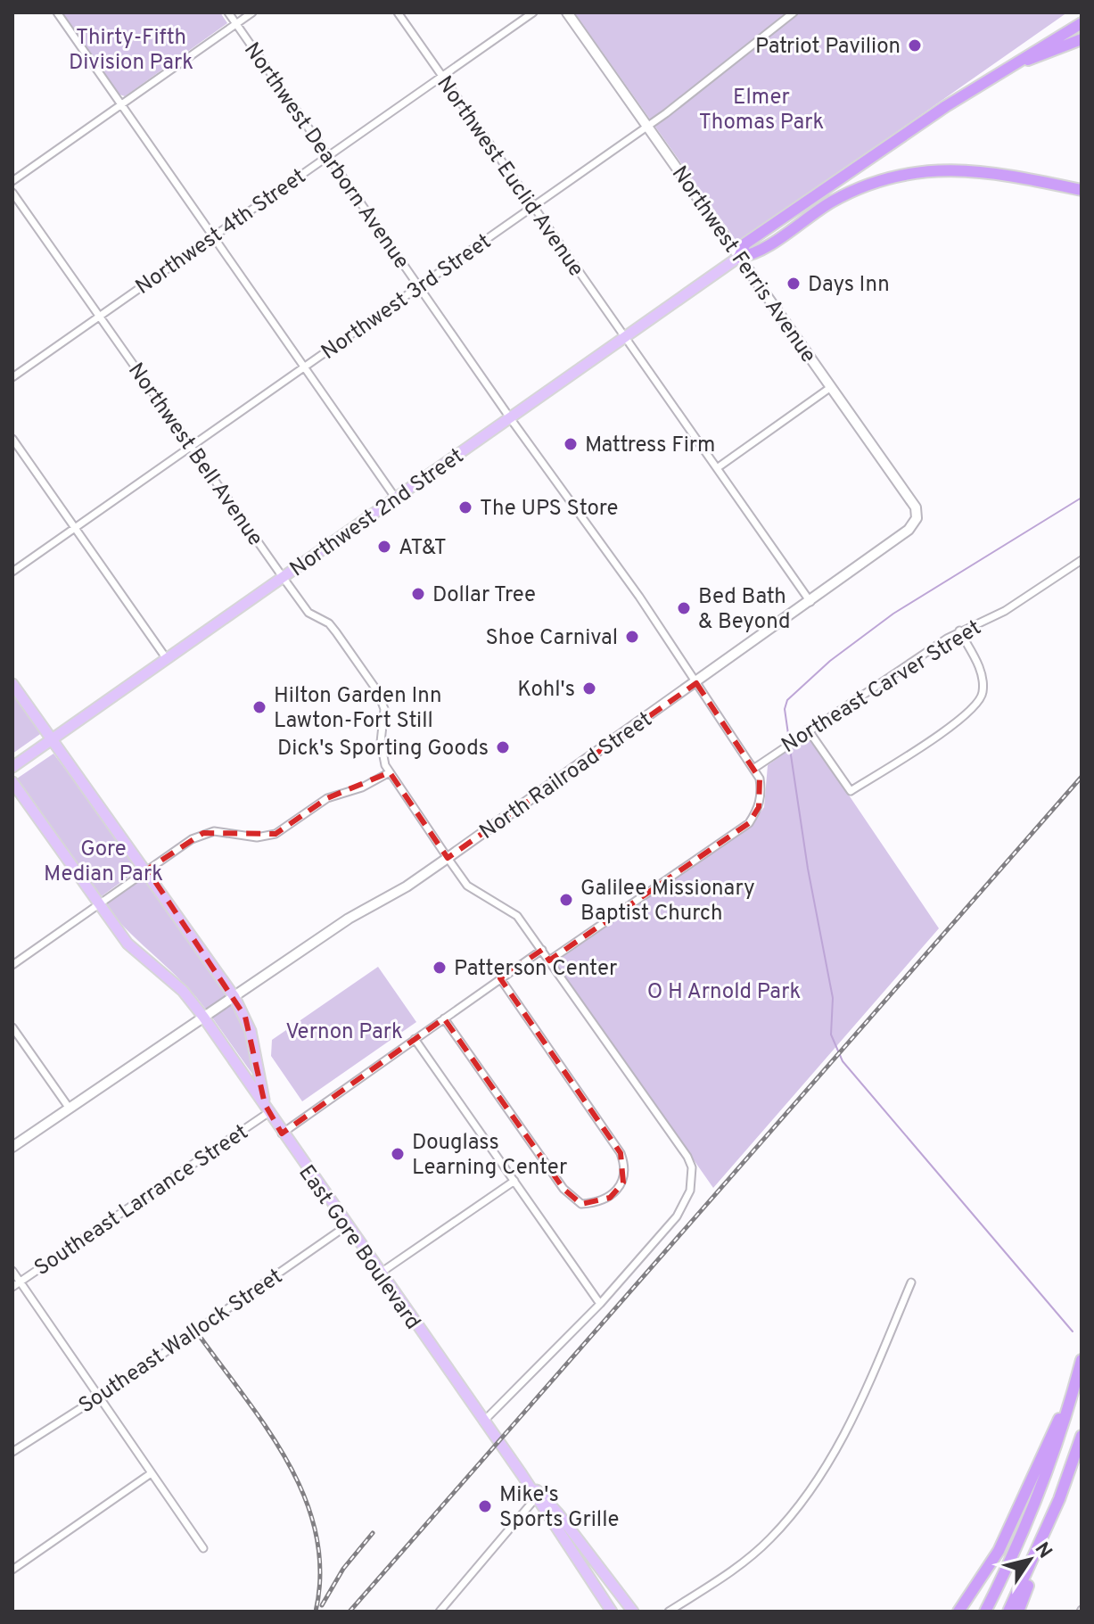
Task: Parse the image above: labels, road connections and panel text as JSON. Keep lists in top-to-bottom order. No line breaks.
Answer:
{"streets":{"main road":["Northwest 2nd Street","East Gore Boulevard"],"street":["Northwest Dearborn Avenue","Northwest Euclid Avenue","Northwest 4th Street","Northwest Ferris Avenue","Northwest 3rd Street","Northwest Bell Avenue","Northeast Carver Street","North Railroad Street","Southeast Larrance Street","Southeast Wallock Street"]},"crossings":[["Northwest Dearborn Avenue","Northwest 4th Street"],["Northwest Dearborn Avenue","Northwest 3rd Street"],["Northwest Dearborn Avenue","Northwest 2nd Street"],["Northwest Dearborn Avenue","Northeast Carver Street"],["Northwest Dearborn Avenue","North Railroad Street"],["Northwest Euclid Avenue","Northwest 4th Street"],["Northwest Euclid Avenue","Northwest 3rd Street"],["Northwest Euclid Avenue","Northwest 2nd Street"],["Northwest Euclid Avenue","North Railroad Street"],["Northwest 4th Street","Northwest Bell Avenue"],["Northwest Ferris Avenue","Northwest 3rd Street"],["Northwest Ferris Avenue","Northwest 2nd Street"],["Northwest Ferris Avenue","North Railroad Street"],["Northwest 3rd Street","Northwest Bell Avenue"],["Northwest Bell Avenue","Northwest 2nd Street"],["Northwest Bell Avenue","North Railroad Street"],["North Railroad Street","East Gore Boulevard"],["Southeast Larrance Street","East Gore Boulevard"],["East Gore Boulevard","Southeast Wallock Street"]],"parks":["Thirty-Fifth Division Park","Elmer Thomas Park","Gore Median Park","O H Arnold Park","Vernon Park"],"places":["Patriot Pavilion","Days Inn","Mattress Firm","The UPS Store","AT&T","Dollar Tree","Bed Bath & Beyond","Shoe Carnival","Kohl's","Hilton Garden Inn Lawton-Fort Still","Dick's Sporting Goods","Galilee Missionary Baptist Church","Patterson Center","Douglass Learning Center","Mike's Sports Grille"],"north":"top right"}
